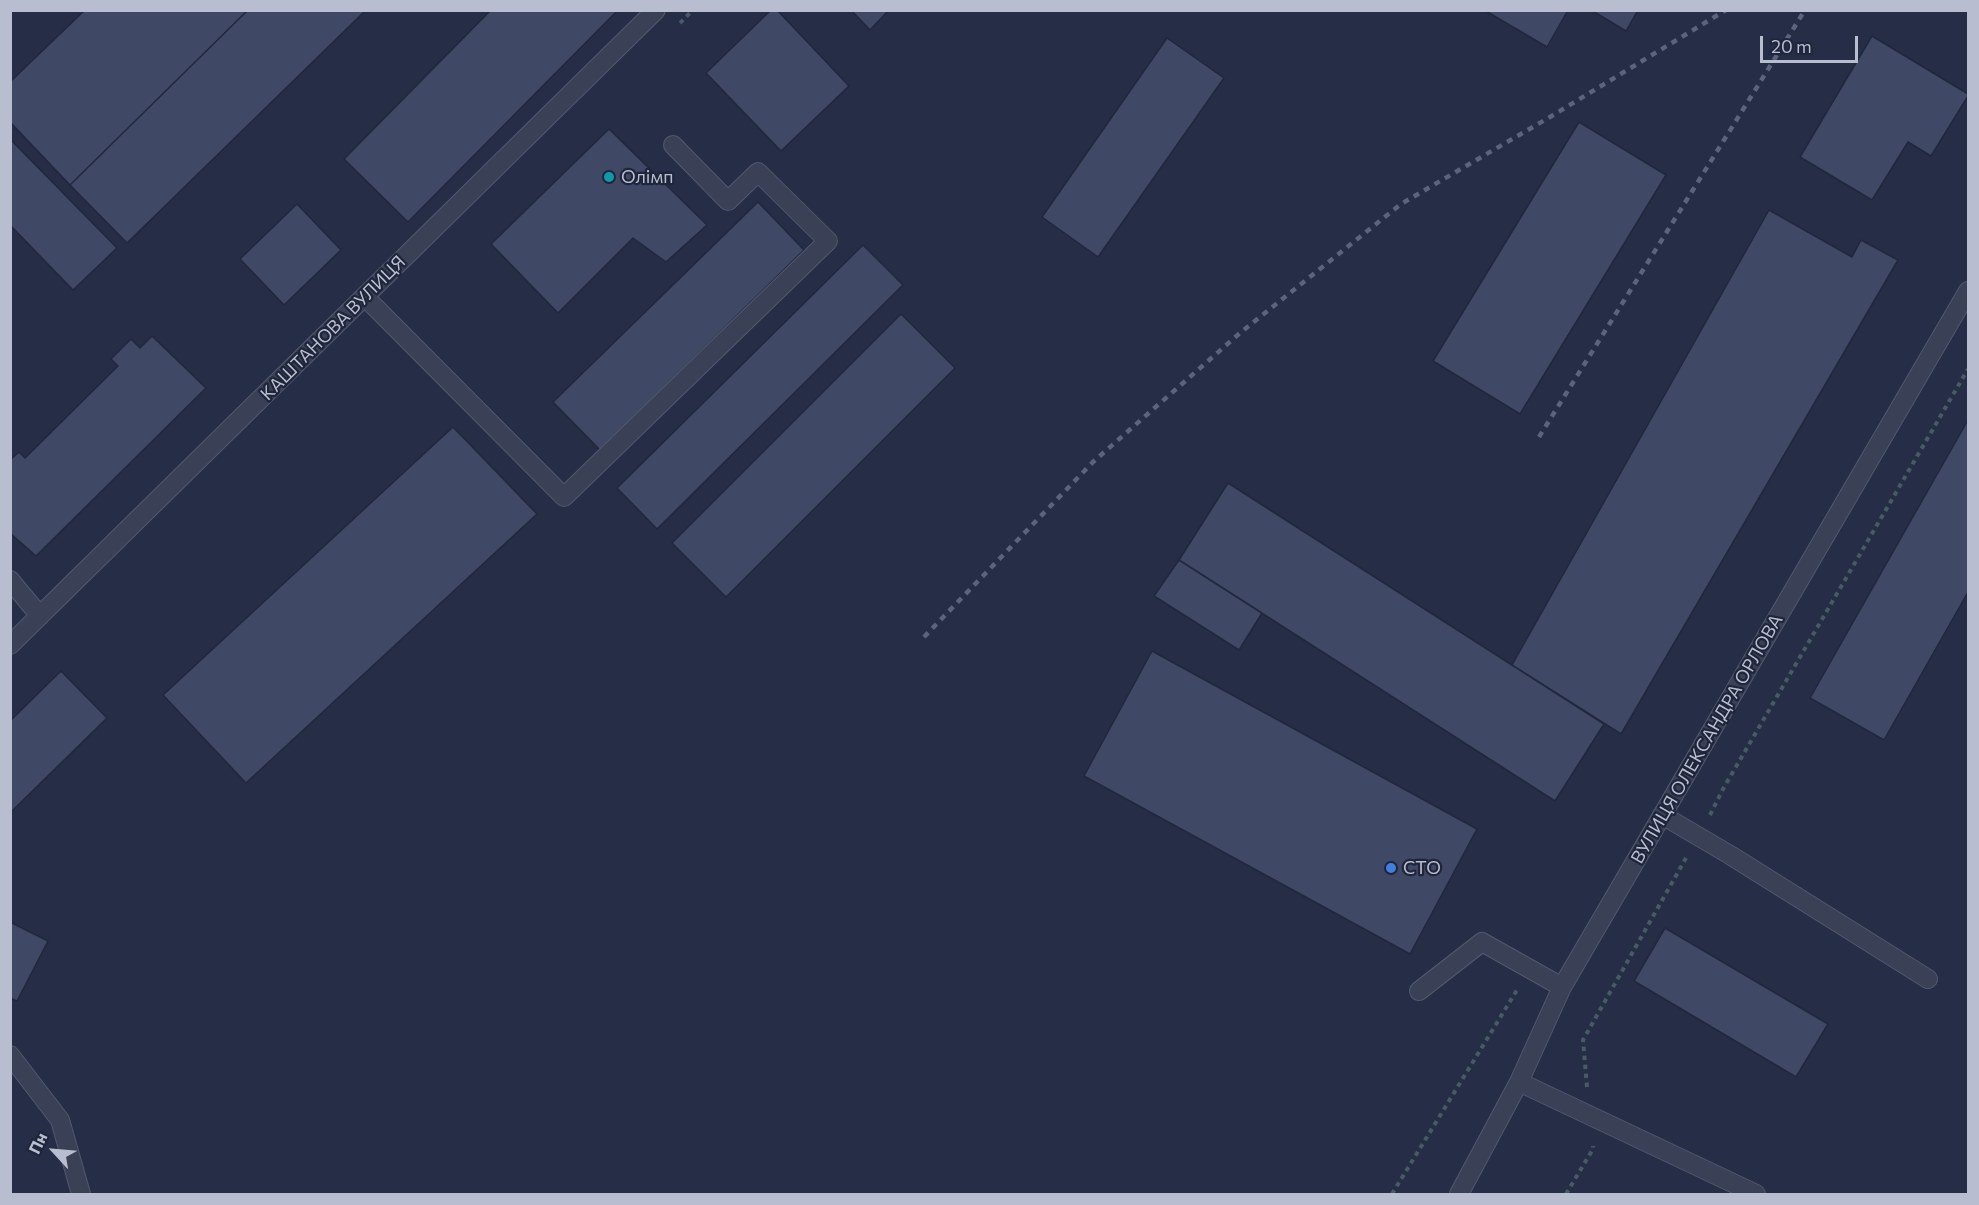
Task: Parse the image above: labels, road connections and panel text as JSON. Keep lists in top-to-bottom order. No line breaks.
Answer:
{"streets":{"street":["КАШТАНОВА ВУЛИЦЯ","ВУЛИЦЯ ОЛЕКСАНДРА ОРЛОВА"]},"places":["Олімп","СТО"],"scale_bar":"20 m","north":"top left"}
